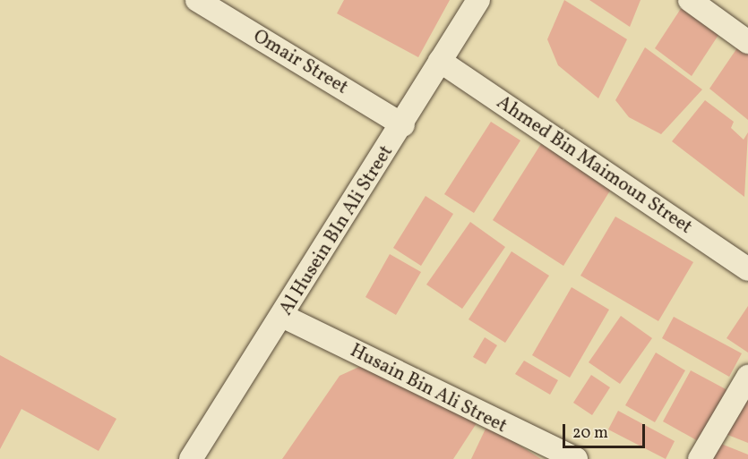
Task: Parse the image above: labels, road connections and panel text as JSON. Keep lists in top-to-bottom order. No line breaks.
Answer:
{"streets":{"street":["Omair Street","Ahmed Bin Maimoun Street","Al Husein BIn Ali Street","Husain Bin Ali Street"]},"crossings":[["Omair Street","Al Husein BIn Ali Street"],["Ahmed Bin Maimoun Street","Al Husein BIn Ali Street"],["Al Husein BIn Ali Street","Husain Bin Ali Street"]],"scale_bar":"20 m"}
